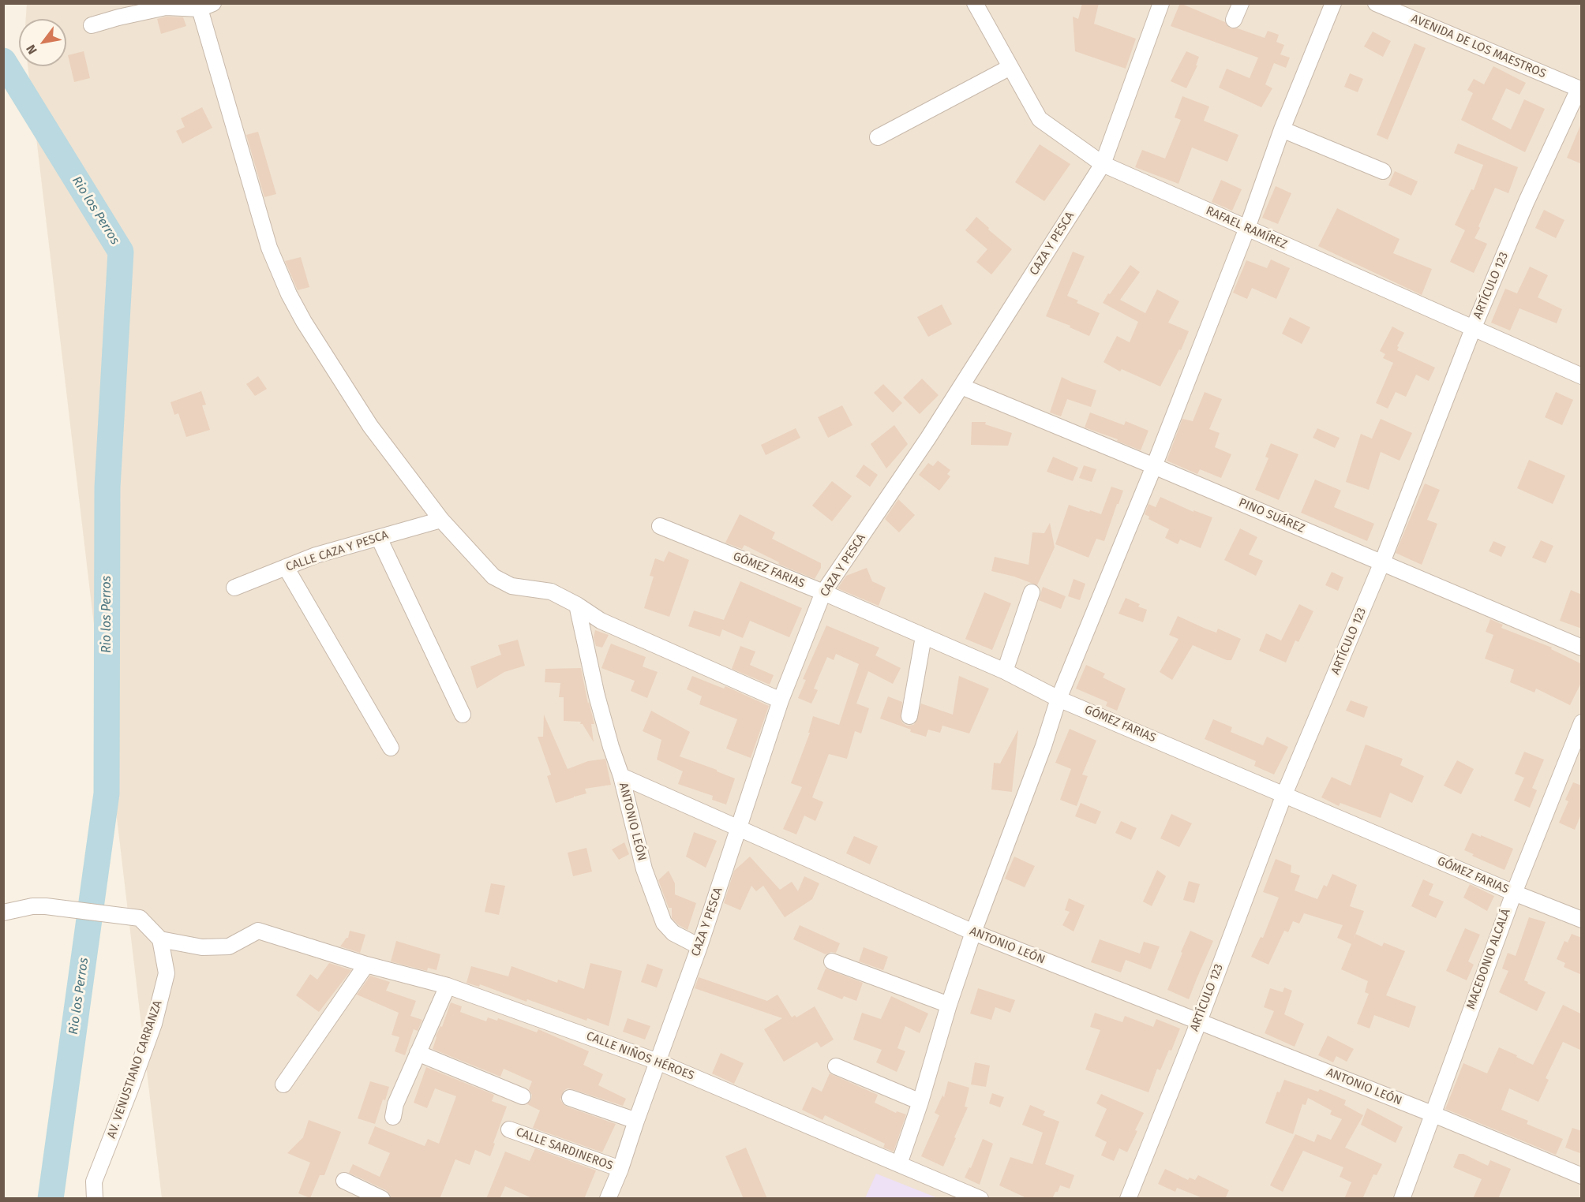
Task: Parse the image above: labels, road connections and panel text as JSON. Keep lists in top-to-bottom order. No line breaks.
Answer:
{"streets":{"street":["AVENIDA DE LOS MAESTROS","RAFAEL RAMÍREZ","CAZA Y PESCA","ARTÍCULO 123","PINO SUÁREZ","CALLE CAZA Y PESCA","GÓMEZ FARIAS","ANTONIO LEÓN","MACEDONIO ALCALÁ","CALLE NIÑOS HÉROES","AV. VENUSTIANO CARRANZA","CALLE SARDINEROS"]},"crossings":[["AVENIDA DE LOS MAESTROS","ARTÍCULO 123"],["RAFAEL RAMÍREZ","CAZA Y PESCA"],["RAFAEL RAMÍREZ","ARTÍCULO 123"],["CAZA Y PESCA","PINO SUÁREZ"],["CAZA Y PESCA","GÓMEZ FARIAS"],["CAZA Y PESCA","ANTONIO LEÓN"],["CAZA Y PESCA","CALLE NIÑOS HÉROES"],["CAZA Y PESCA","CALLE SARDINEROS"],["ARTÍCULO 123","PINO SUÁREZ"],["ARTÍCULO 123","GÓMEZ FARIAS"],["ARTÍCULO 123","ANTONIO LEÓN"],["GÓMEZ FARIAS","MACEDONIO ALCALÁ"],["ANTONIO LEÓN","MACEDONIO ALCALÁ"],["CALLE NIÑOS HÉROES","AV. VENUSTIANO CARRANZA"]],"water":["Rio los Perros"],"north":"bottom left"}
